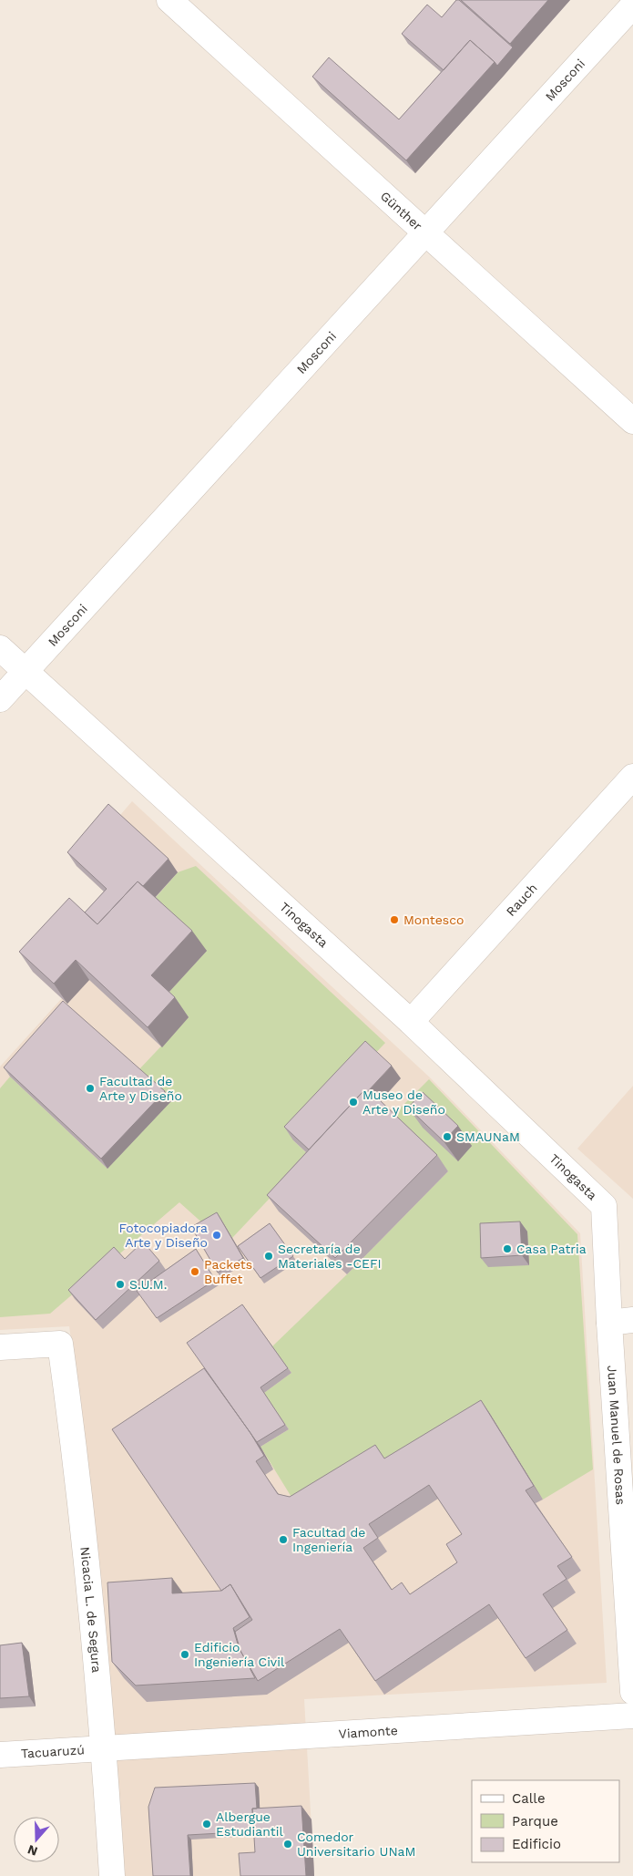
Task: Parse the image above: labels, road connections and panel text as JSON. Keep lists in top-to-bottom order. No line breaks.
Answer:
{"streets":{"street":["Mosconi","Günther","Rauch","Tinogasta","Juan Manuel de Rosas","Nicacia L. de Segura","Viamonte","Tacuaruzú"]},"crossings":[["Mosconi","Günther"],["Mosconi","Tinogasta"],["Rauch","Tinogasta"],["Tinogasta","Juan Manuel de Rosas"],["Nicacia L. de Segura","Viamonte"],["Nicacia L. de Segura","Tacuaruzú"],["Viamonte","Tacuaruzú"]],"places":["Montesco","Facultad de Arte y Diseño","Museo de Arte y Diseño","SMAUNaM","Fotocopiadora Arte y Diseño","Casa Patria","Secretaría de Materiales -CEFI","Packets Buffet","S.U.M.","Facultad de Ingeniería","Edificio Ingeniería Civil","Albergue Estudiantil","Comedor Universitario UNaM"],"legend":["Calle","Parque","Edificio"],"north":"bottom"}
